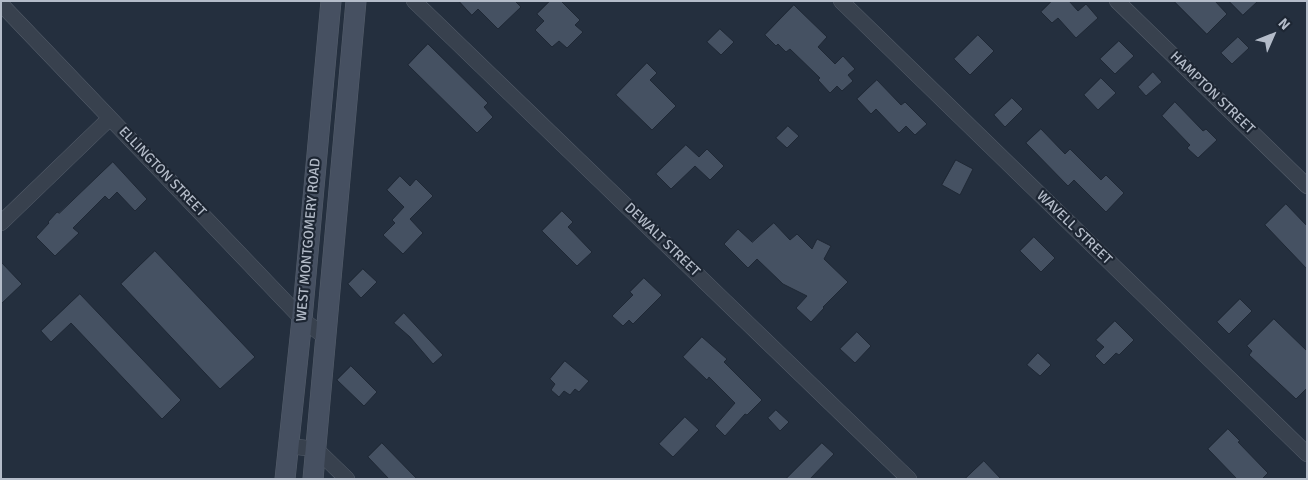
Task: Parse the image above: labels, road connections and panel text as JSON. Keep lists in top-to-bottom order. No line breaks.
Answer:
{"streets":{"main road":["WEST MONTGOMERY ROAD"],"street":["HAMPTON STREET","ELLINGTON STREET","WAVELL STREET","DEWALT STREET"]},"crossings":[["ELLINGTON STREET","WEST MONTGOMERY ROAD"]],"north":"top right"}
